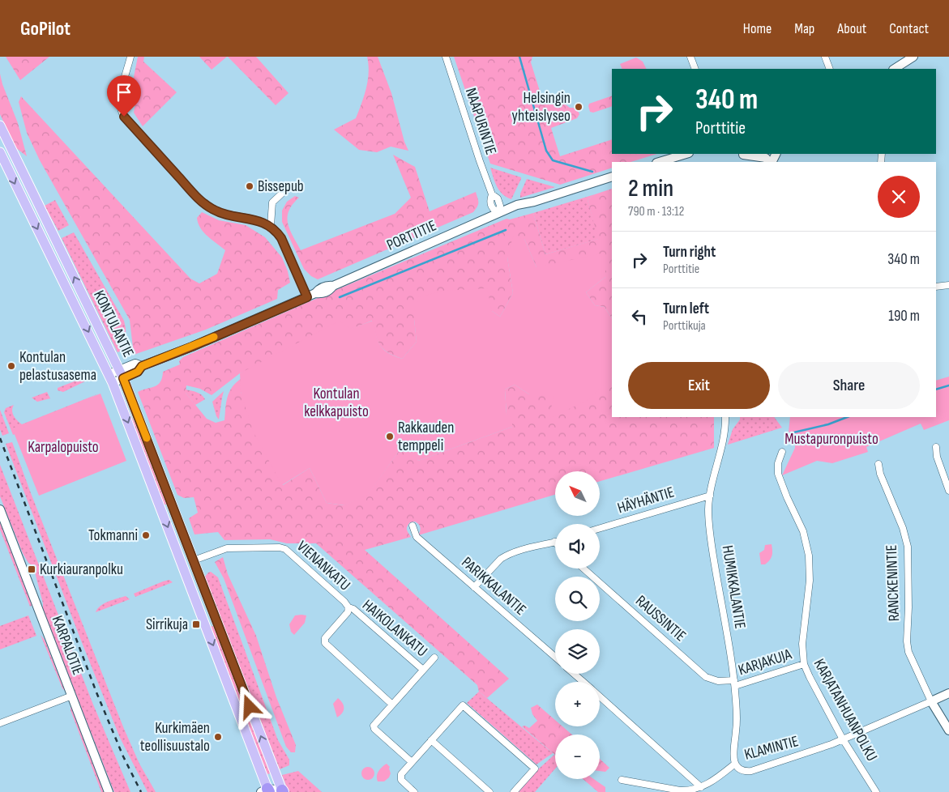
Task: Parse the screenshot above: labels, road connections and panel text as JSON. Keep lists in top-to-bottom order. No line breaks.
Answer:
{"streets":{"main road":["KONTULANTIE"],"street":["NAAPURINTIE","PORTTITIE","HÄYHÄNTIE","VIENANKATU","RANCKENINTIE","PARIKKALANTIE","HUMIKKALANTIE","RAUSSINTIE","HAIKOLANKATU","KARPALOTIE","KARJAKUJA","KARJATANHUANPOLKU","KLAMINTIE"]},"crossings":[["NAAPURINTIE","PORTTITIE"],["PORTTITIE","KONTULANTIE"],["KONTULANTIE","VIENANKATU"],["HÄYHÄNTIE","HUMIKKALANTIE"],["VIENANKATU","HAIKOLANKATU"],["RANCKENINTIE","KLAMINTIE"],["HUMIKKALANTIE","RAUSSINTIE"],["HUMIKKALANTIE","KARJAKUJA"],["HUMIKKALANTIE","KLAMINTIE"],["RAUSSINTIE","KARJAKUJA"],["KARJAKUJA","KARJATANHUANPOLKU"],["KARJATANHUANPOLKU","KLAMINTIE"]],"parks":["Kontulan kelkkapuisto","Mustapuronpuisto","Karpalopuisto"],"places":{"other":["Helsingin yhteislyseo","Bissepub","Kontulan pelastusasema","Rakkauden temppeli","Tokmanni","Kurkimäen teollisuustalo"],"transit":["Kurkiauranpolku","Sirrikuja"]},"north":"top left","page":{"header":"GoPilot","nav":["Home","Map","About","Contact"],"turn":["340 m","Porttitie"],"heading":["2 min","790 m · 13:12"],"list":[{"name":"Turn right","note":"Porttitie","value":"340 m"},{"name":"Turn left","note":"Porttikuja","value":"190 m"}],"buttons":["Exit","Share"],"map_buttons":["+","−"]}}
